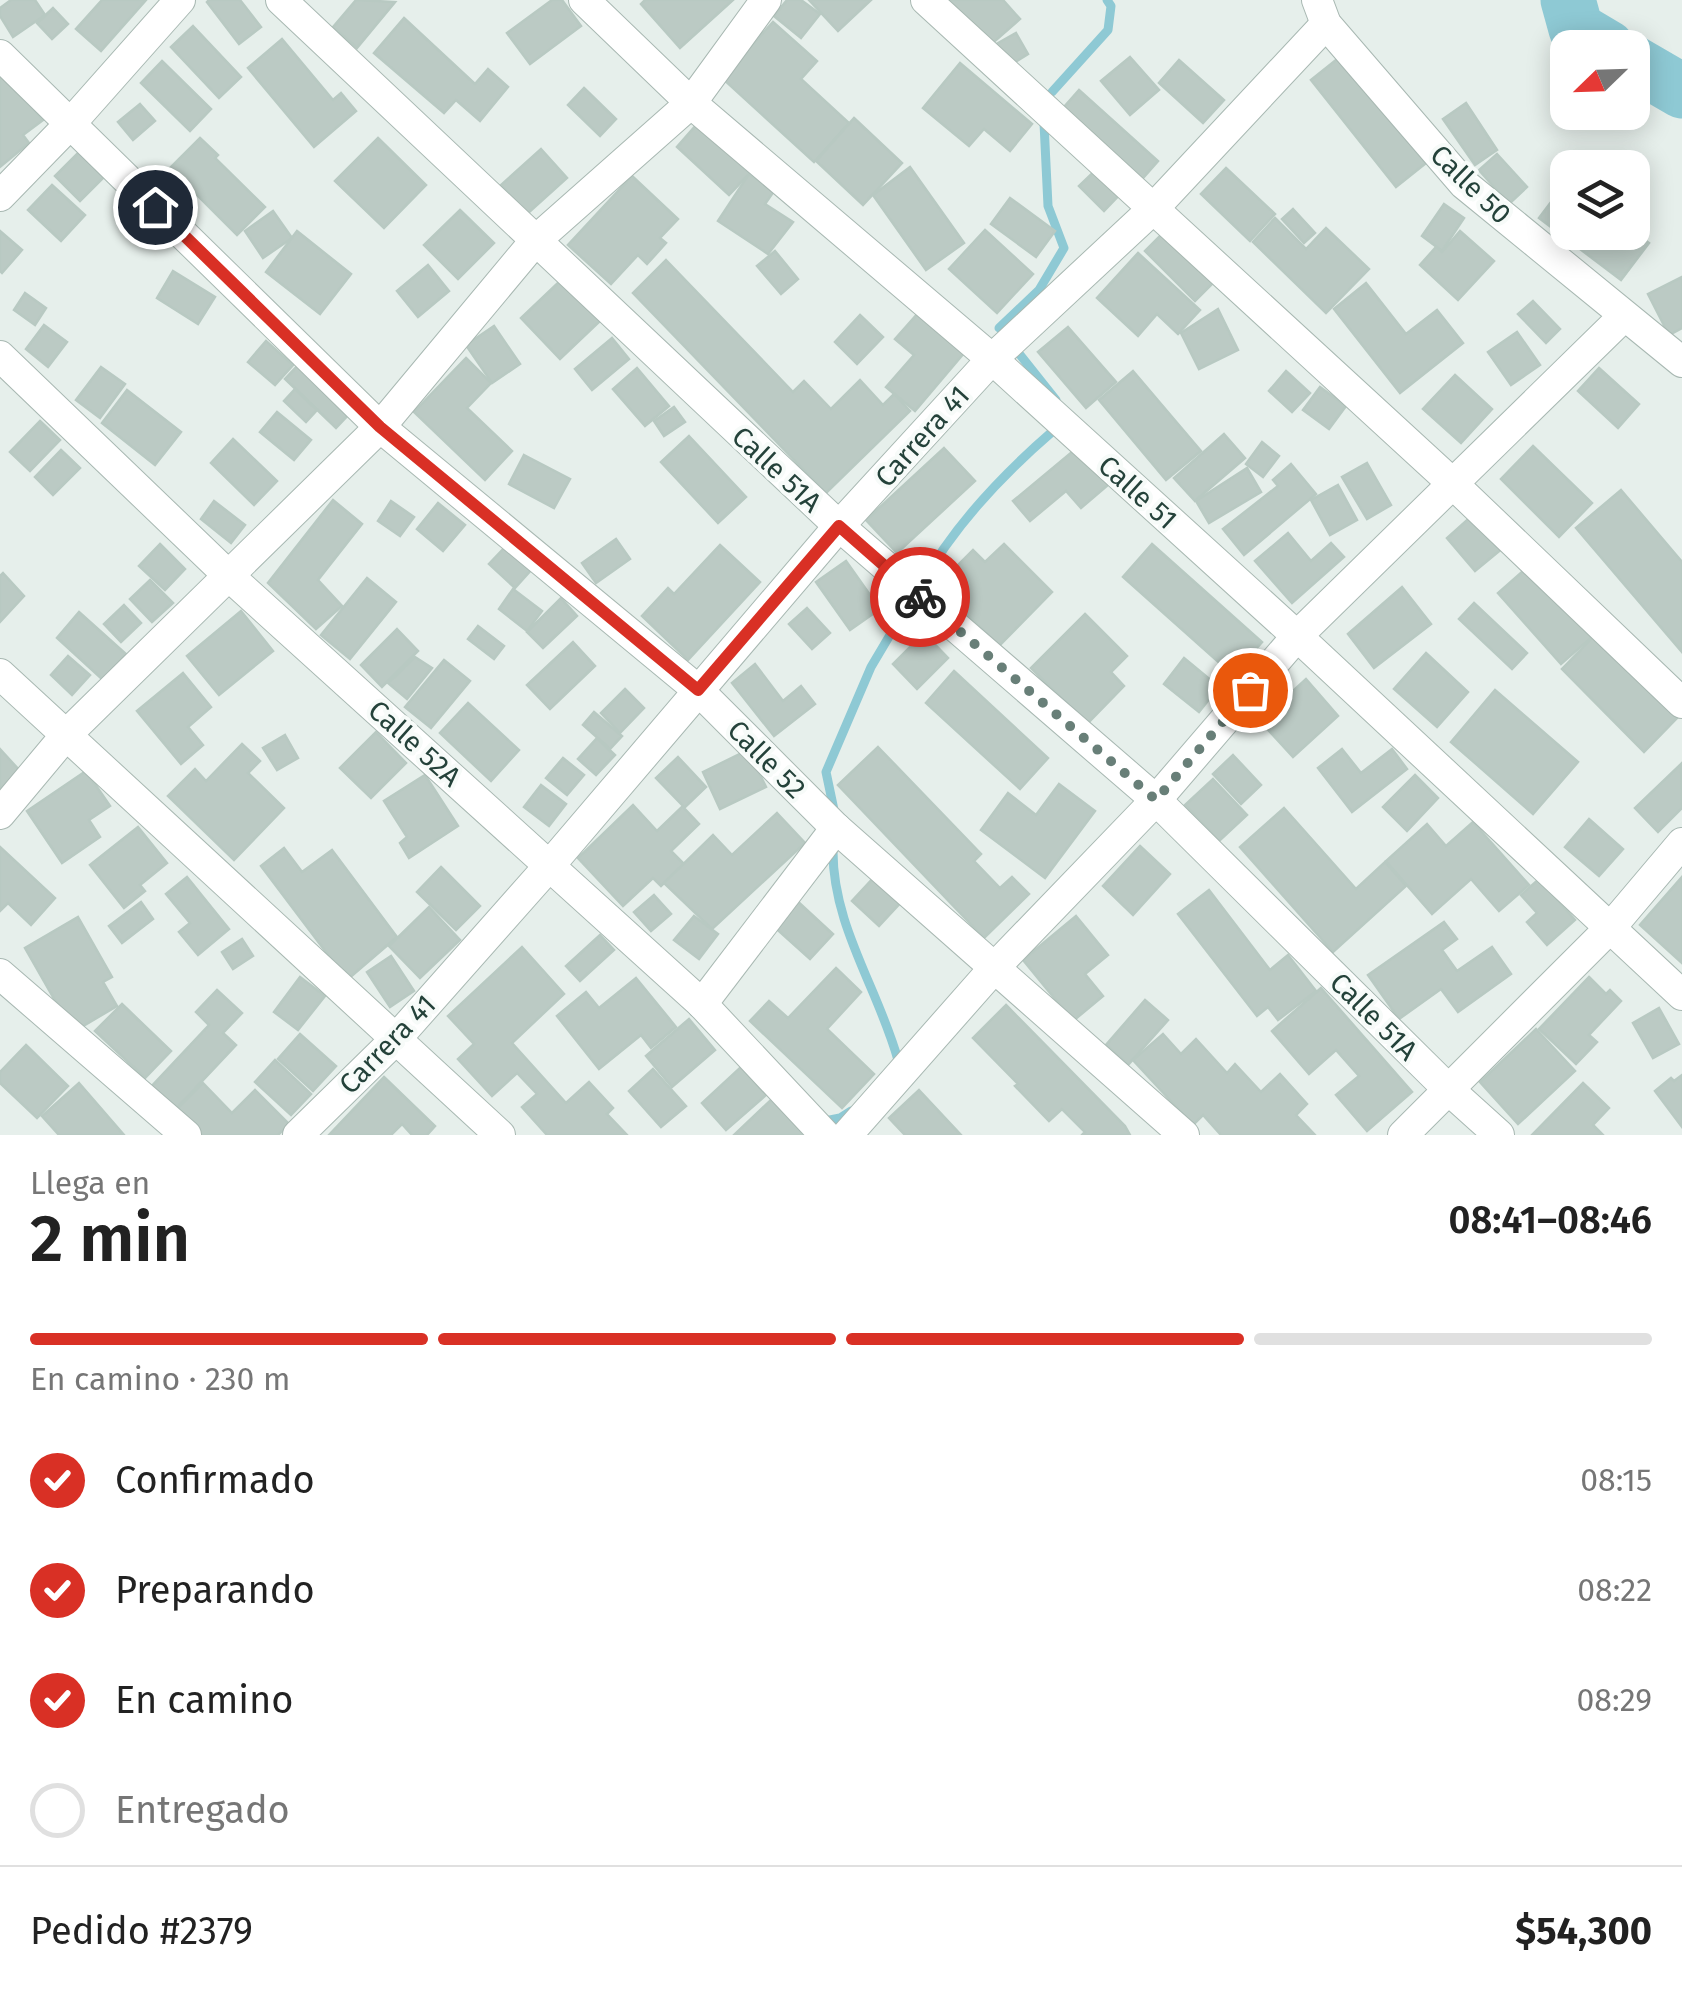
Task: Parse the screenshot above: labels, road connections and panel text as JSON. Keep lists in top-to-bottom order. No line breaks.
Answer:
{"streets":{"street":["Calle 50","Carrera 41","Calle 51A","Calle 51","Calle 52A","Calle 52"]},"crossings":[["Calle 50","Carrera 41"],["Carrera 41","Calle 51A"],["Carrera 41","Calle 51"],["Carrera 41","Calle 52A"],["Carrera 41","Calle 52"]],"north":"bottom left","page":{"heading":["2 min","Llega en","08:41–08:46"],"panel":["Pedido #2379","$54,300"],"bar":"En camino · 230 m","list":[["Confirmado","08:15"],["Preparando","08:22"],["En camino","08:29"],"Entregado"]}}
